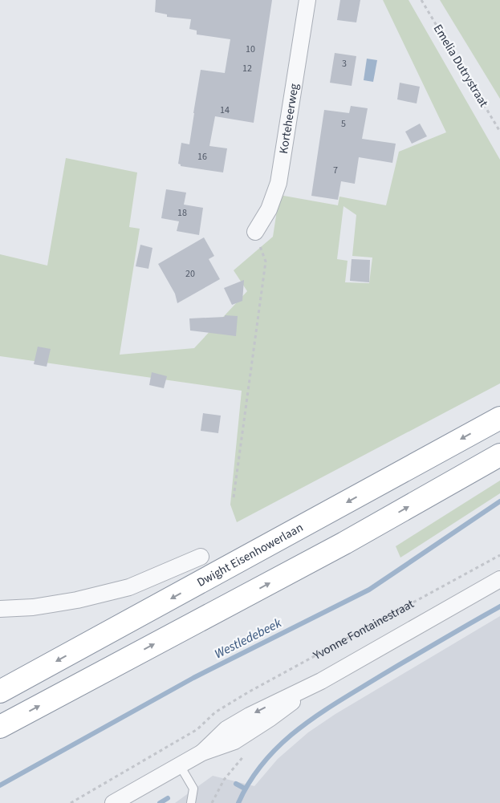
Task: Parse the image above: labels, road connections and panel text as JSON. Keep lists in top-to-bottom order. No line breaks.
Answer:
{"streets":{"highway":["Dwight Eisenhowerlaan"],"street":["Korteheerweg","Yvonne Fontainestraat"],"path":["Emelia Dutrystraat"]},"water":["Westledebeek"],"house_numbers":["10","3","12","14","5","16","7","18","20"]}
